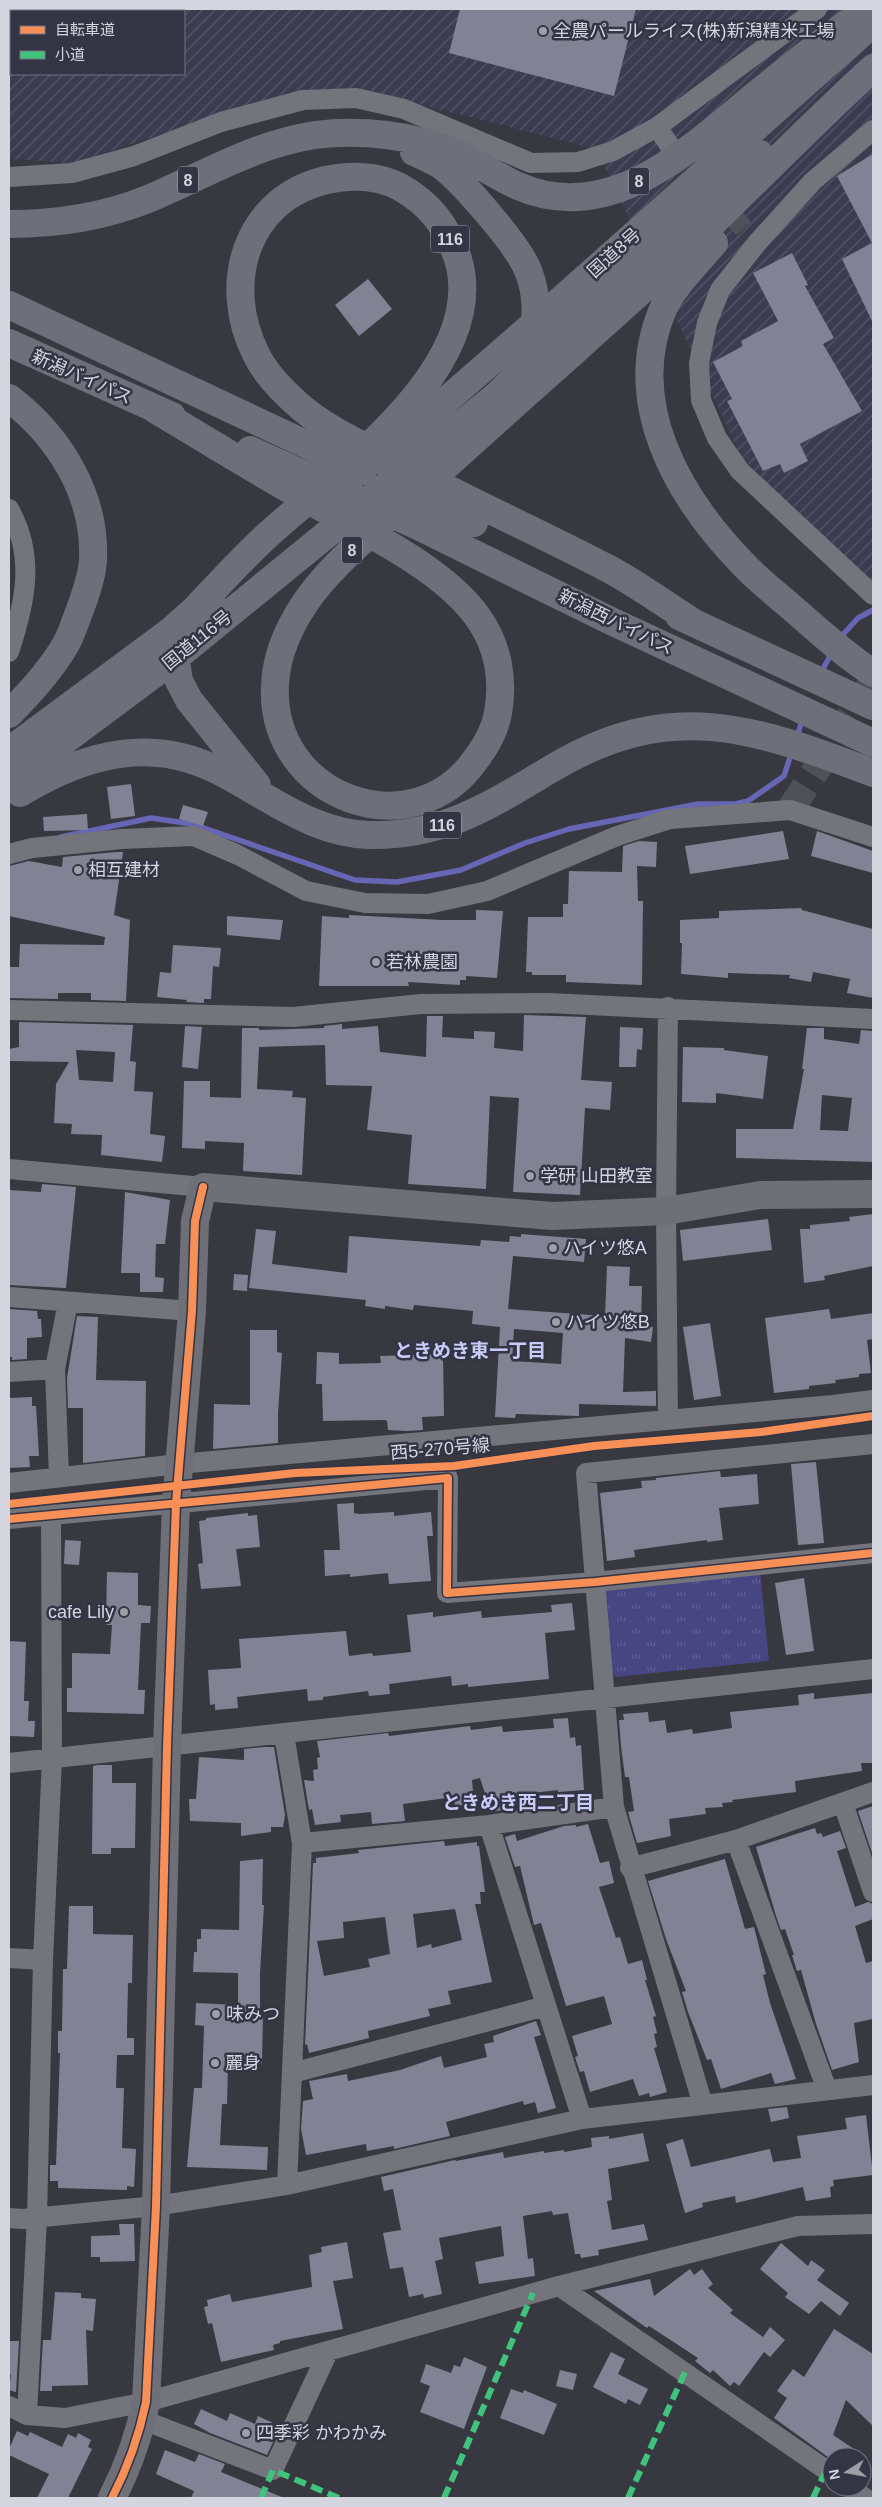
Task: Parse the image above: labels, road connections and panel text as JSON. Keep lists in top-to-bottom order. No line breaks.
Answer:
{"streets":{"highway":["8","116","国道8号","新潟バイパス","新潟西バイパス","国道116号"],"cycle path":["西5-270号線"]},"crossings":[["8","国道8号"],["8","新潟バイパス"],["8","新潟西バイパス"],["8","国道116号"],["116","新潟西バイパス"],["116","国道116号"],["国道8号","新潟西バイパス"],["国道8号","国道116号"],["新潟西バイパス","国道116号"]],"districts":["ときめき東一丁目","ときめき西二丁目"],"places":["全農パールライス(株)新潟精米工場","相互建材","若林農園","学研 山田教室","ハイツ悠A","ハイツ悠B","cafe Lily","味みつ","麗身","四季彩 かわかみ"],"legend":["自転車道","小道"],"north":"left"}
